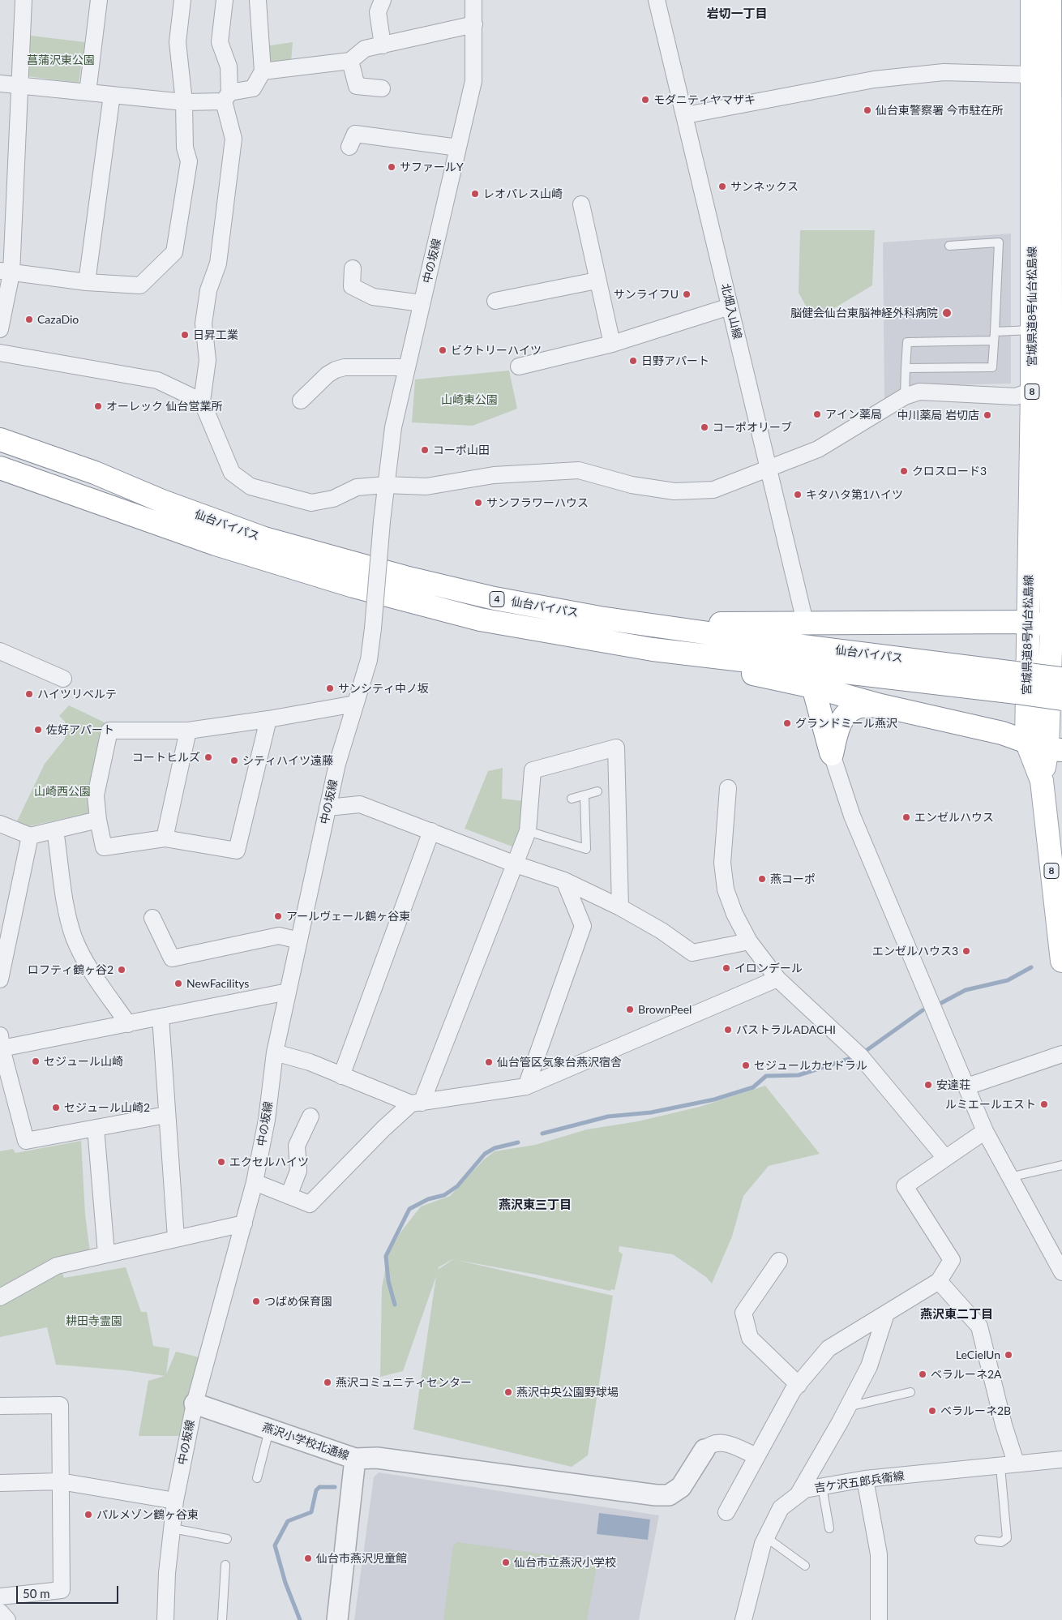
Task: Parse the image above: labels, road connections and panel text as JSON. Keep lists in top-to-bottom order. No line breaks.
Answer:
{"streets":{"main road":["宮城県道8号仙台松島線","8","仙台バイパス","4"],"street":["中の坂線","北畑入山線","燕沢小学校北通線","吉ケ沢五郎兵衛線"]},"crossings":[["中の坂線","燕沢小学校北通線"]],"districts":["岩切一丁目","燕沢東三丁目","燕沢東二丁目"],"parks":["菖蒲沢東公園","山崎東公園","山崎西公園","耕田寺霊園"],"places":["モダニティヤマザキ","仙台東警察署 今市駐在所","サファールY","サンネックス","レオパレス山崎","サンライフU","脳健会仙台東脳神経外科病院","CazaDio","日昇工業","ビクトリーハイツ","日野アパート","オーレック 仙台営業所","アイン薬局","中川薬局 岩切店","コーポオリーブ","コーポ山田","クロスロード3","キタハタ第1ハイツ","サンフラワーハウス","サンシティ中ノ坂","ハイツリベルテ","グランドミール燕沢","佐好アパート","コートヒルズ","シティハイツ遠藤","エンゼルハウス","燕コーポ","アールヴェール鶴ヶ谷東","エンゼルハウス3","イロンデール","ロフティ鶴ヶ谷2","NewFacilitys","BrownPeel","パストラルADACHI","セジュール山崎","仙台管区気象台燕沢宿舎","セジュールカセドラル","安達荘","ルミエールエスト","セジュール山崎2","エクセルハイツ","つばめ保育園","LeCielUn","ベラルーネ2A","燕沢コミュニティセンター","燕沢中央公園野球場","ベラルーネ2B","パルメゾン鶴ヶ谷東","仙台市燕沢児童館","仙台市立燕沢小学校"],"scale_bar":"50 m"}
